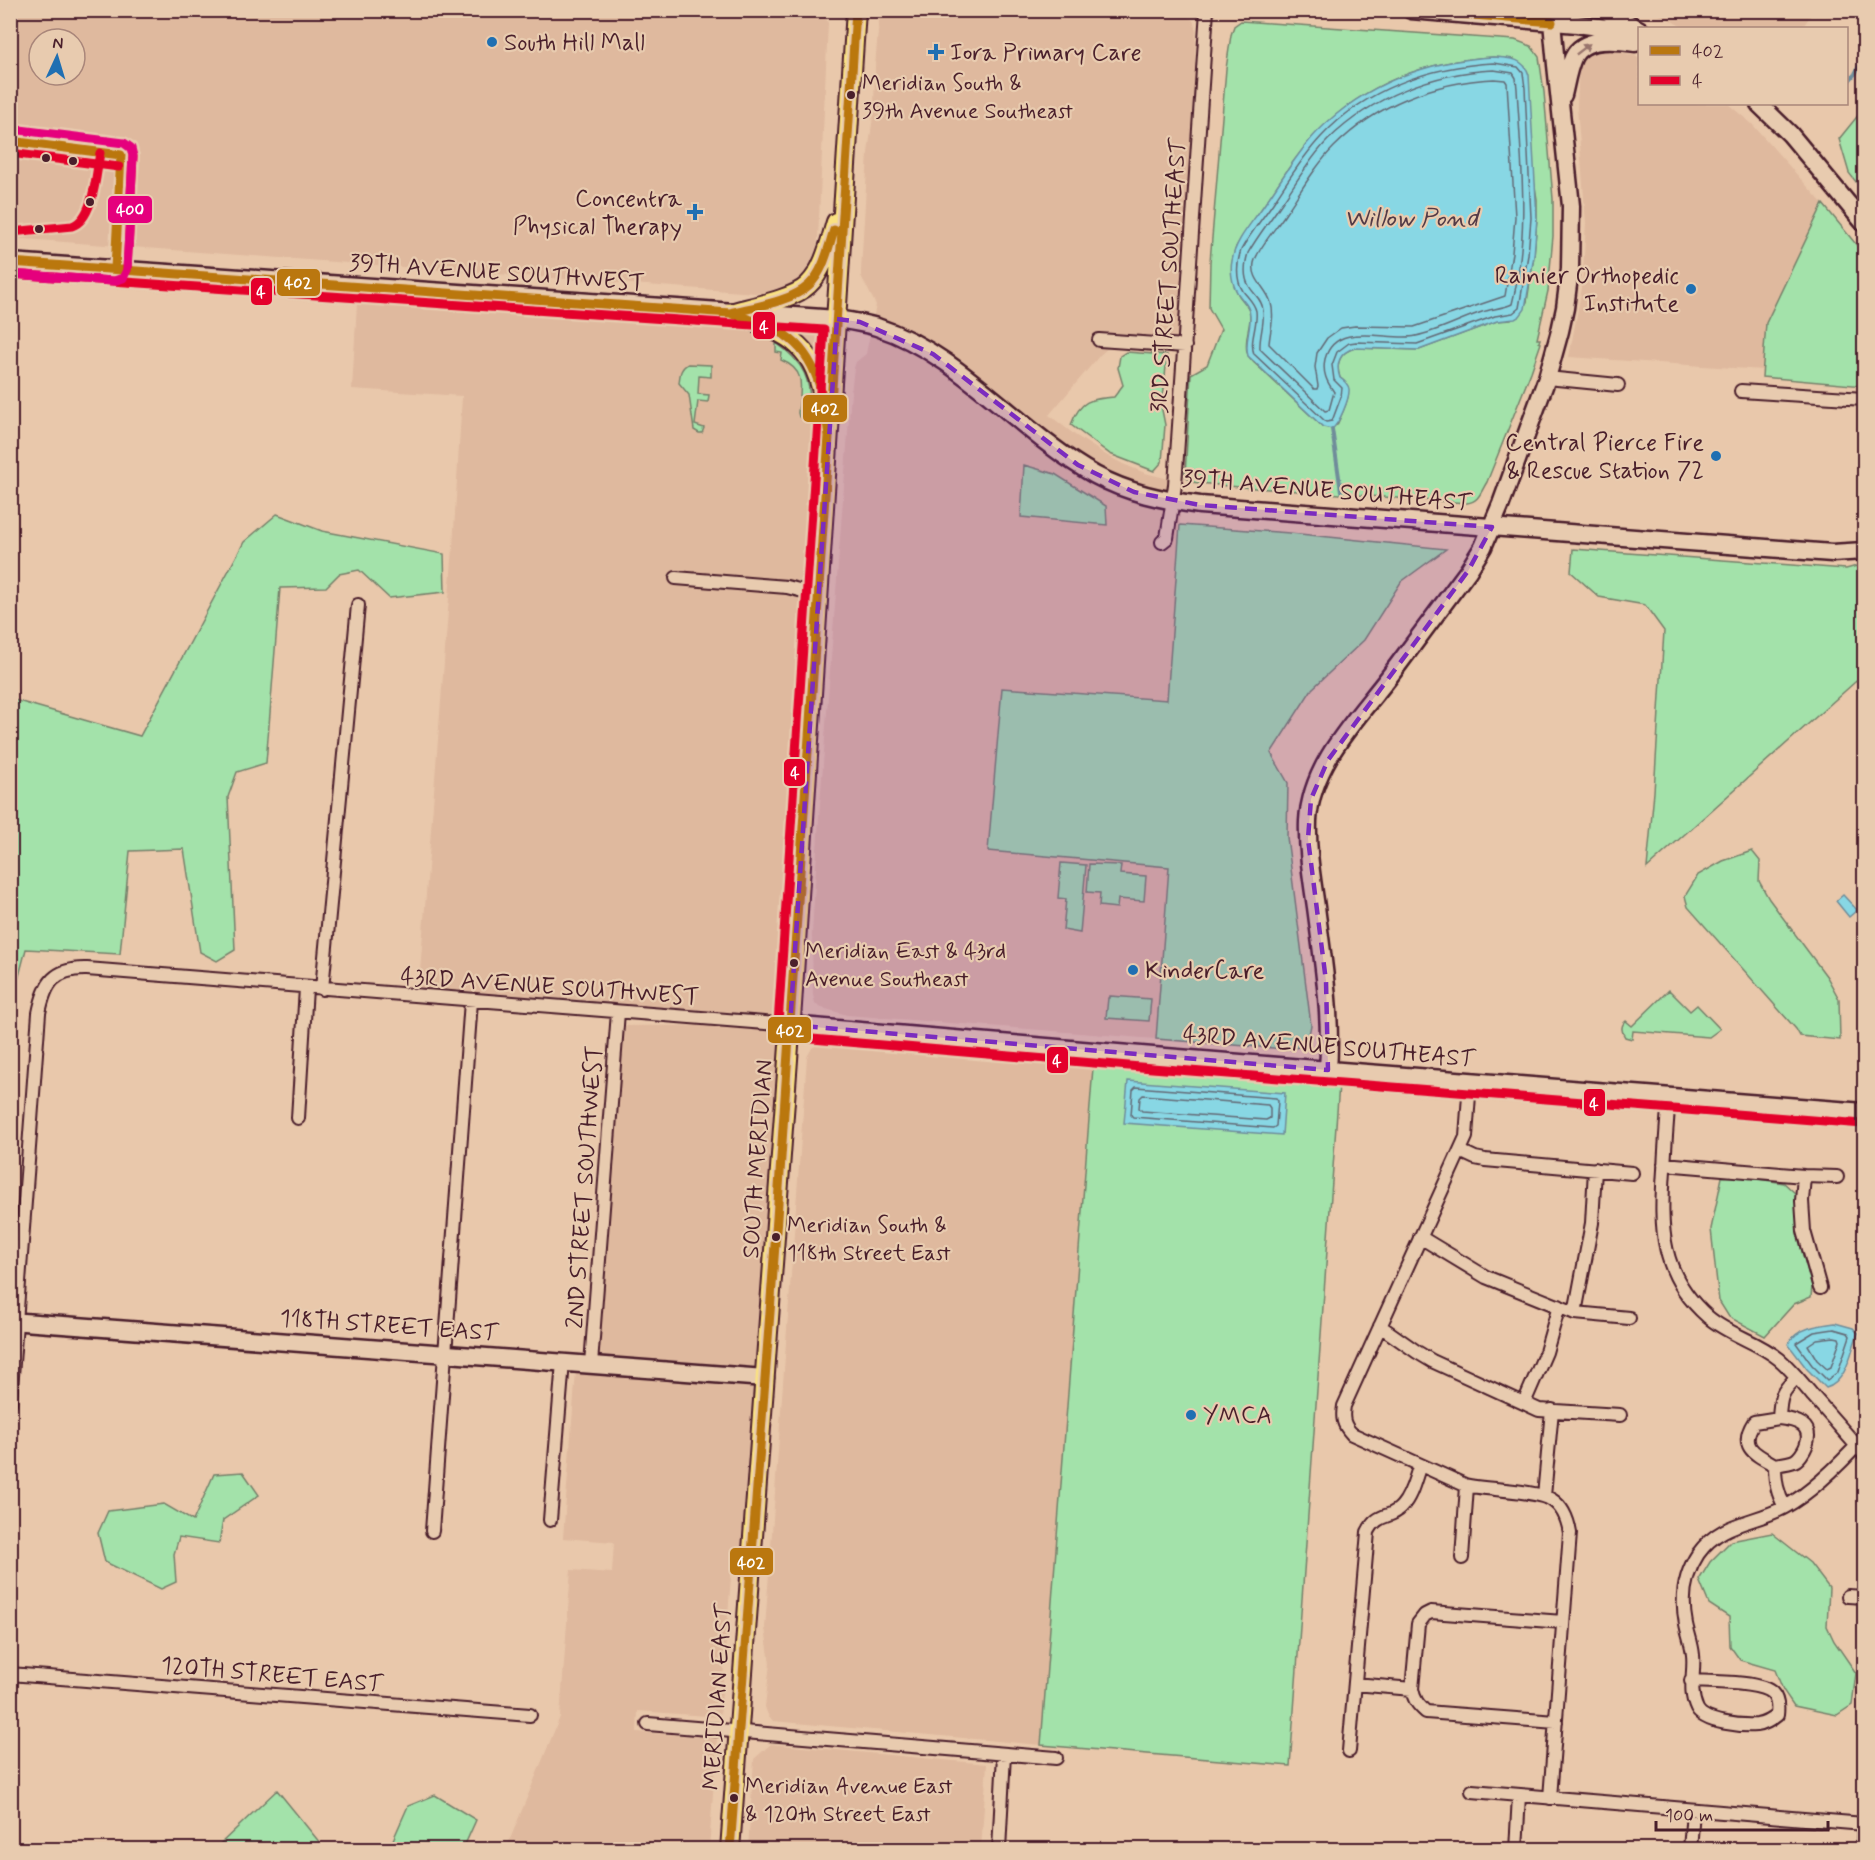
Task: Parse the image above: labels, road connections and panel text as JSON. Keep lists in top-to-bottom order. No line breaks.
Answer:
{"streets":{"main road":["SOUTH MERIDIAN","MERIDIAN EAST"],"street":["39TH AVENUE SOUTHWEST","3RD STREET SOUTHEAST","39TH AVENUE SOUTHEAST","43RD AVENUE SOUTHWEST","43RD AVENUE SOUTHEAST","2ND STREET SOUTHWEST","118TH STREET EAST","120TH STREET EAST"]},"crossings":[["39TH AVENUE SOUTHWEST","39TH AVENUE SOUTHEAST"],["39TH AVENUE SOUTHWEST","SOUTH MERIDIAN"],["3RD STREET SOUTHEAST","39TH AVENUE SOUTHEAST"],["39TH AVENUE SOUTHEAST","SOUTH MERIDIAN"],["43RD AVENUE SOUTHWEST","43RD AVENUE SOUTHEAST"],["43RD AVENUE SOUTHWEST","SOUTH MERIDIAN"],["43RD AVENUE SOUTHWEST","2ND STREET SOUTHWEST"],["43RD AVENUE SOUTHWEST","118TH STREET EAST"],["43RD AVENUE SOUTHEAST","SOUTH MERIDIAN"],["SOUTH MERIDIAN","118TH STREET EAST"],["SOUTH MERIDIAN","MERIDIAN EAST"],["2ND STREET SOUTHWEST","118TH STREET EAST"],["118TH STREET EAST","MERIDIAN EAST"]],"water":["Willow Pond"],"places":{"other":["South Hill Mall","Meridian South & 39th Avenue Southeast","Rainier Orthopedic Institute","Central Pierce Fire & Rescue Station 72","Meridian East & 43rd Avenue Southeast","KinderCare","Meridian South & 118th Street East","YMCA","Meridian Avenue East & 120th Street East"],"health":["Iora Primary Care","Concentra Physical Therapy"]},"lines":["transit line 402","transit line 400","transit line 4"],"legend":["402","4"],"scale_bar":"100 m","north":"top"}
